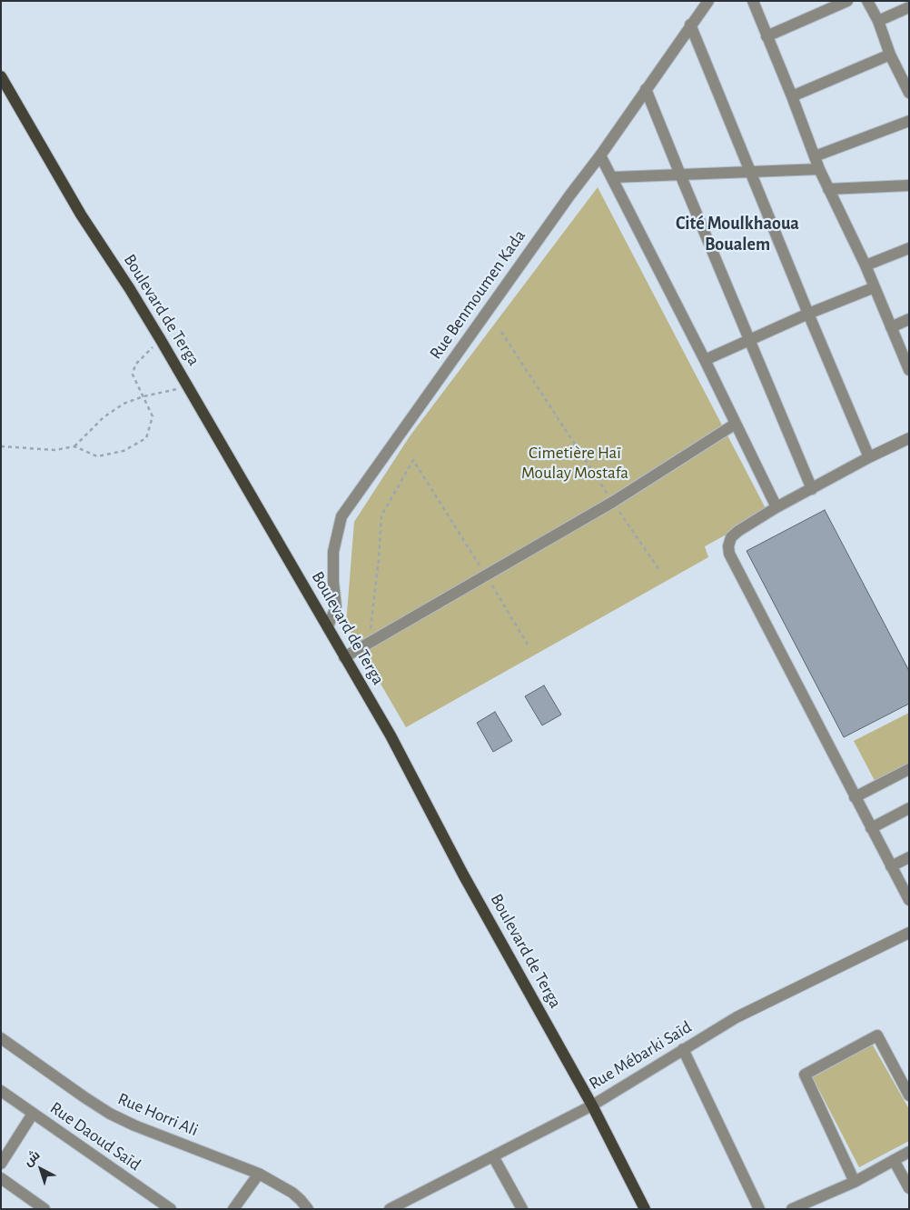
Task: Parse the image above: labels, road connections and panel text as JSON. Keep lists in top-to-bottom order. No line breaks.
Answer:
{"streets":{"main road":["Boulevard de Terga"],"street":["Rue Benmoumen Kada","Rue Mébarki Saïd","Rue Horri Ali","Rue Daoud Saïd"]},"crossings":[["Rue Benmoumen Kada","Boulevard de Terga"],["Boulevard de Terga","Rue Mébarki Saïd"]],"districts":["Cité Moulkhaoua Boualem"],"parks":["Cimetière Haï Moulay Mostafa"],"north":"top left"}
